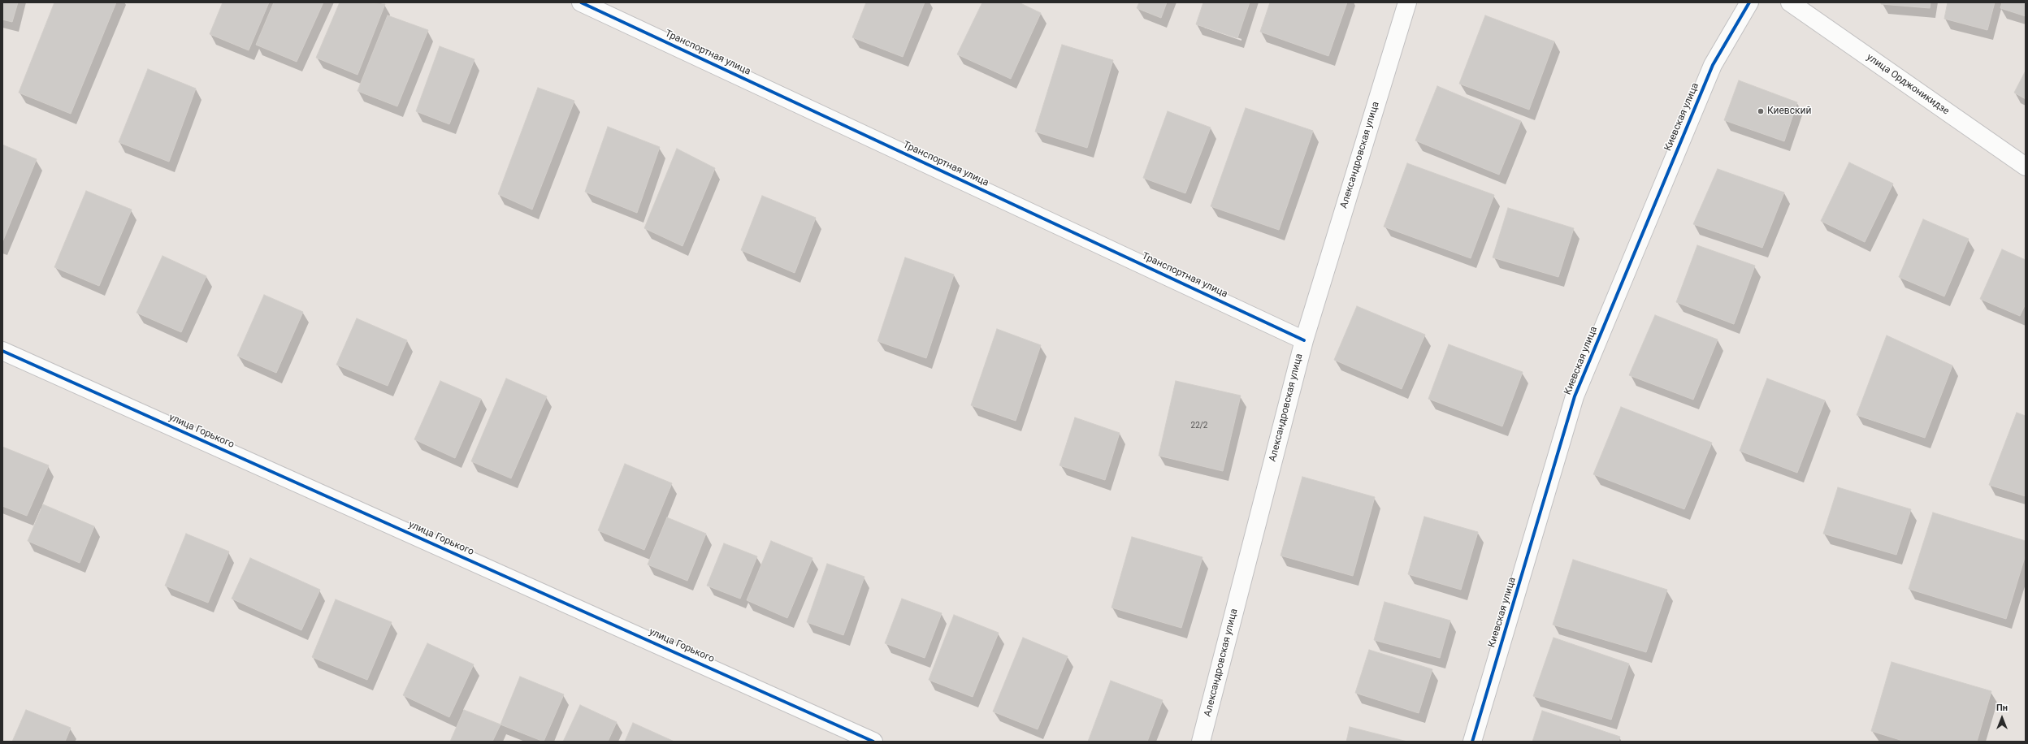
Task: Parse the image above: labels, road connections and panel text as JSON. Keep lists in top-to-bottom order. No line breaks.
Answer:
{"streets":{"street":["Транспортная улица","улица Орджоникидзе","Киевская улица","Александровская улица","улица Горького"]},"crossings":[["Транспортная улица","Александровская улица"]],"places":["Киевский"],"house_numbers":["22/2"],"north":"top"}
